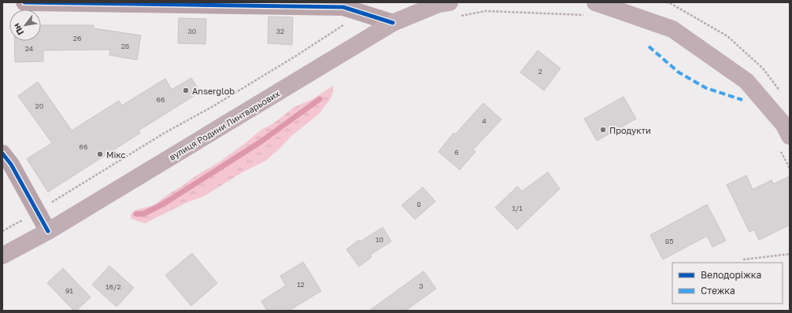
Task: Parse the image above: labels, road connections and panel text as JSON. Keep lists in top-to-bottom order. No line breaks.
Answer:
{"streets":{"main road":["вулиця Родини Линтварьових"]},"places":["Anserglob","Продукти","Мікс"],"house_numbers":["30","32","26","28","24","2","66","20","4","66","6","8","1/1","10","85","12","3","16/2","91"],"legend":["Велодоріжка","Стежка"],"north":"bottom left"}
